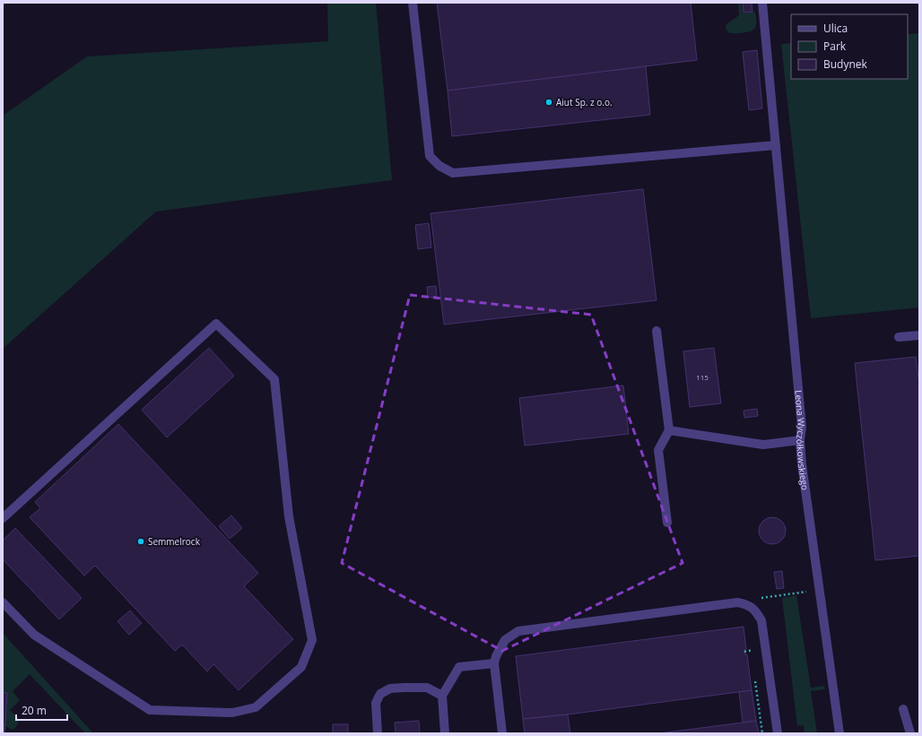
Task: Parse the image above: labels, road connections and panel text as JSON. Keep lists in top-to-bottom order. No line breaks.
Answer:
{"streets":{"lane":["Leona Wyczółkowskiego"]},"places":["Aiut Sp. z o.o.","Semmelrock"],"house_numbers":["115"],"legend":["Ulica","Park","Budynek"],"scale_bar":"20 m"}
